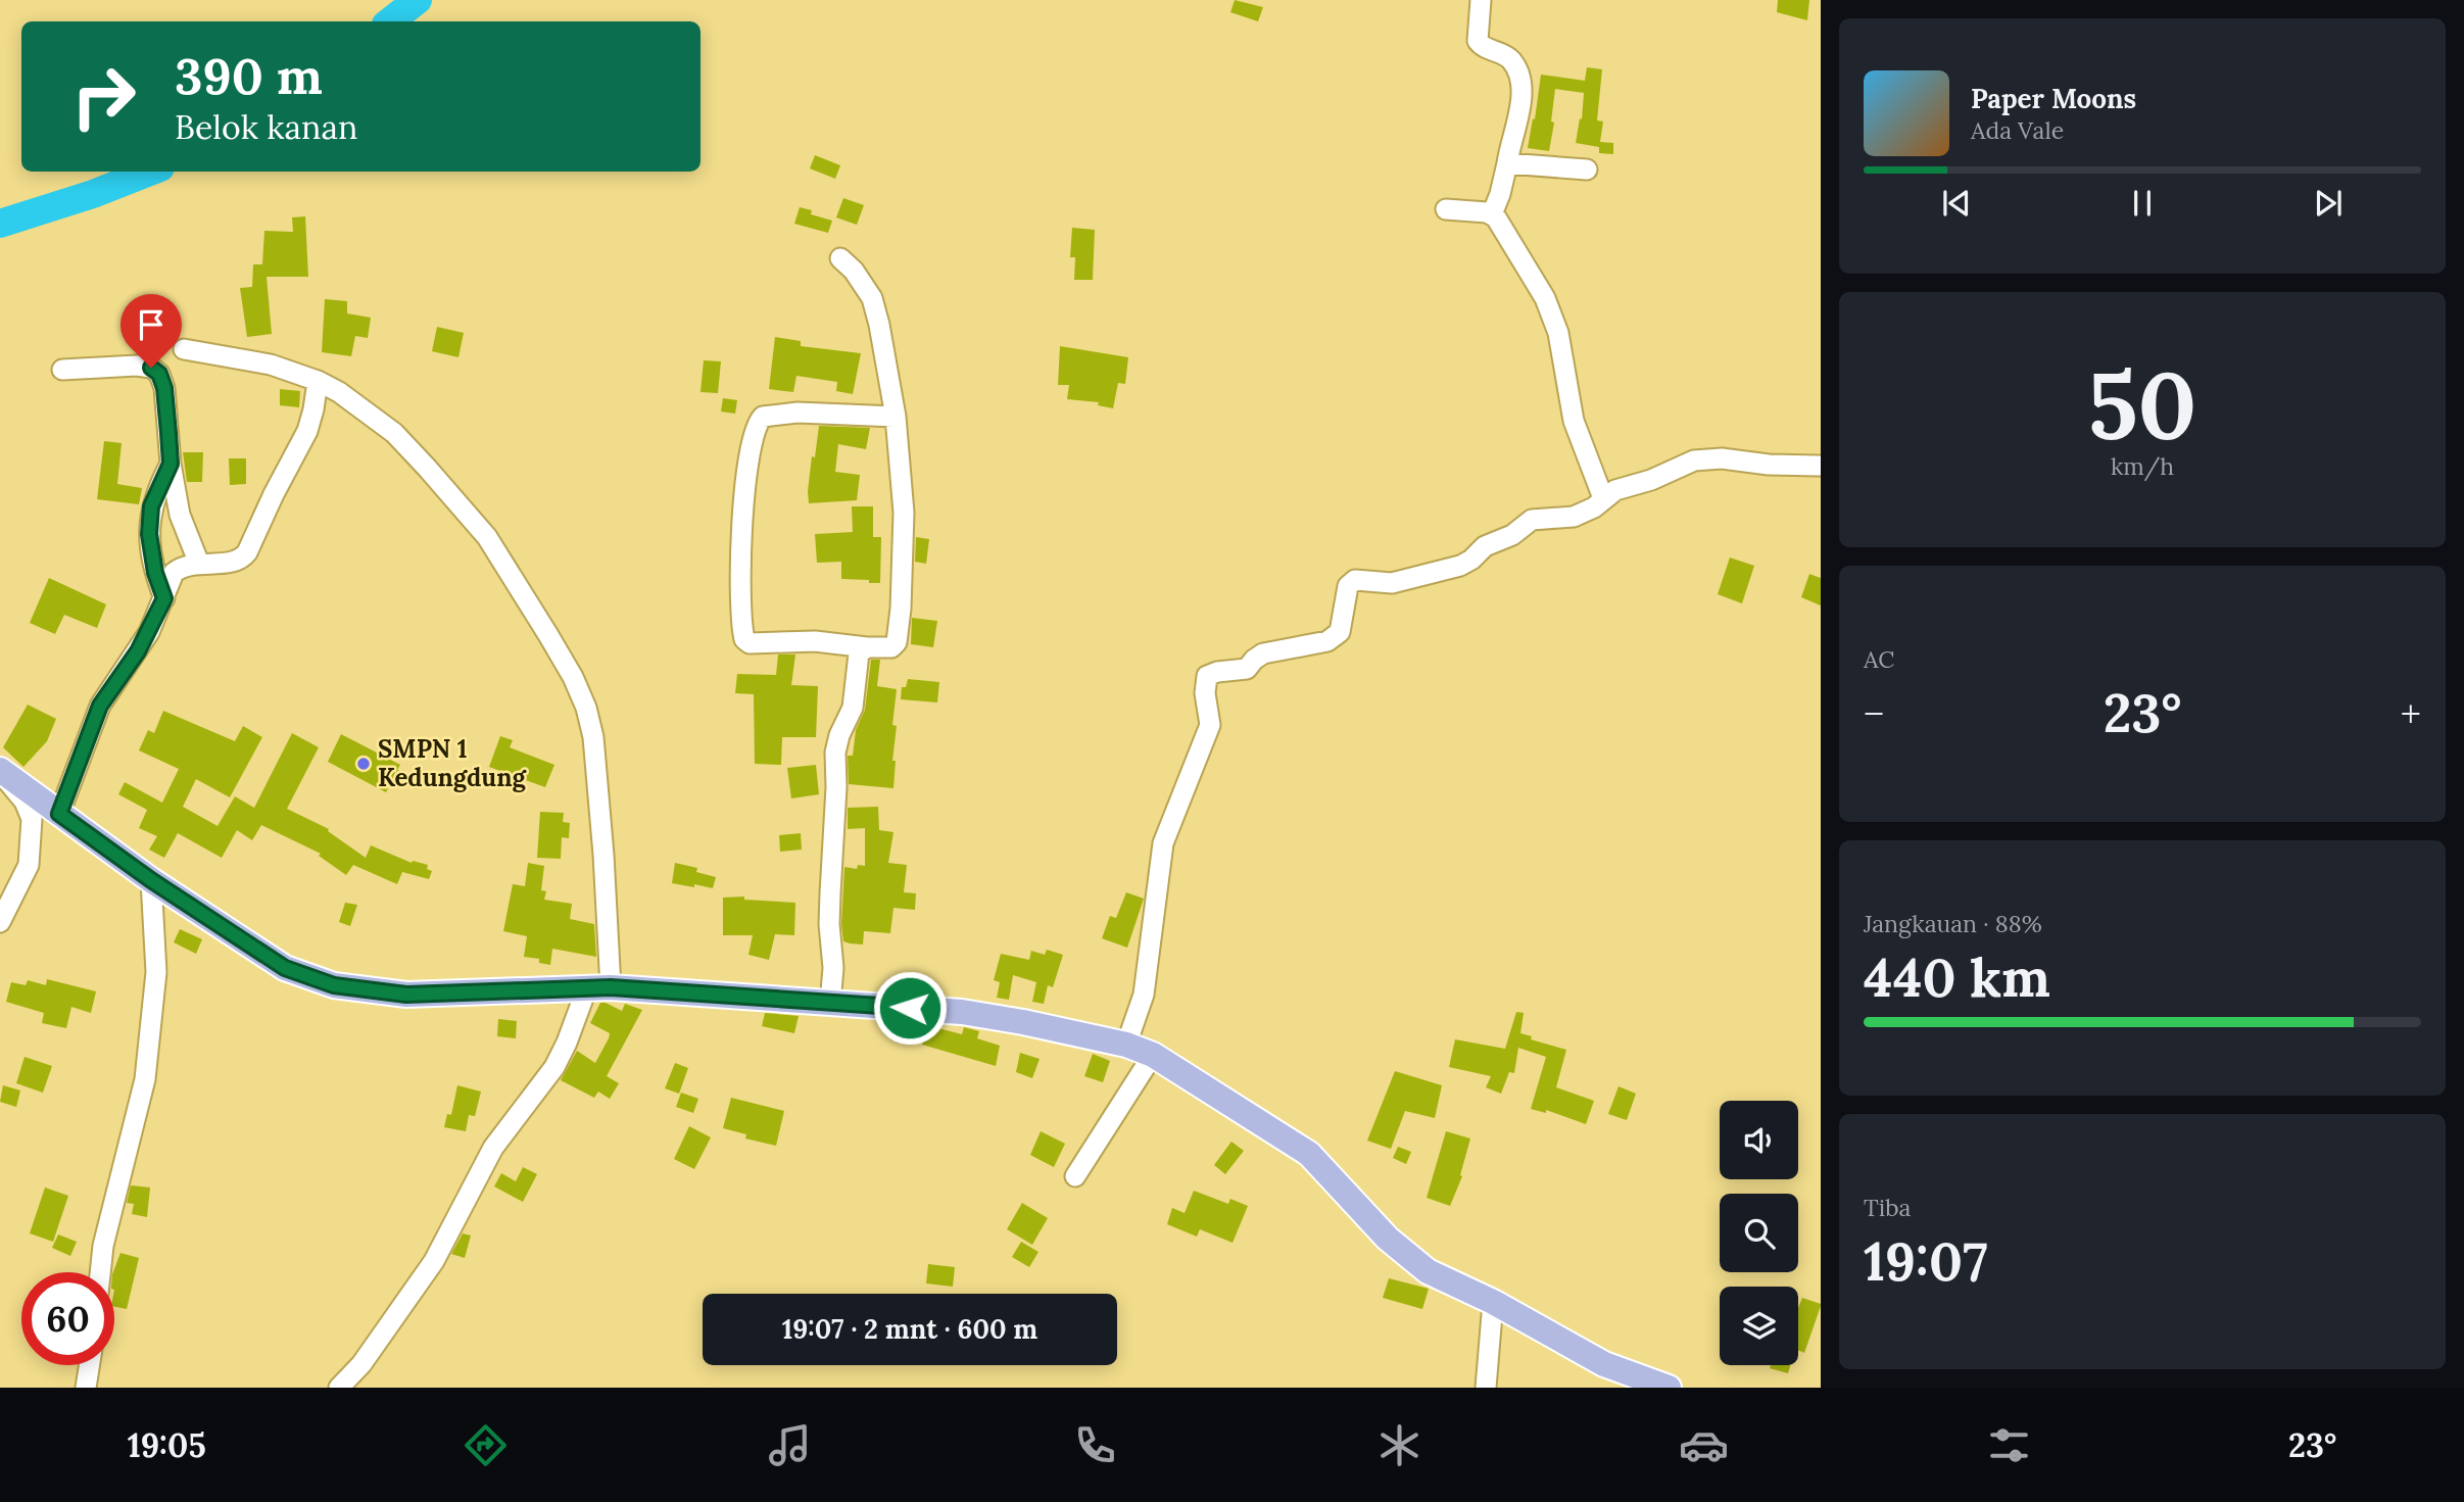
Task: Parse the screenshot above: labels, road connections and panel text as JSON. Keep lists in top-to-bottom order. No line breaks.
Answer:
{"places":["SMPN 1 Kedungdung"],"page":{"turn":["390 m","Belok kanan"],"song":["Paper Moons","Ada Vale"],"tile":[["50","km/h"],"AC",["Jangkauan · 88%","440 km"],["Tiba","19:07"]],"heat":["−","23°","+"],"limit":"60","trip":"19:07 · 2 mnt · 600 m","tabs":["19:05","23°"]}}
